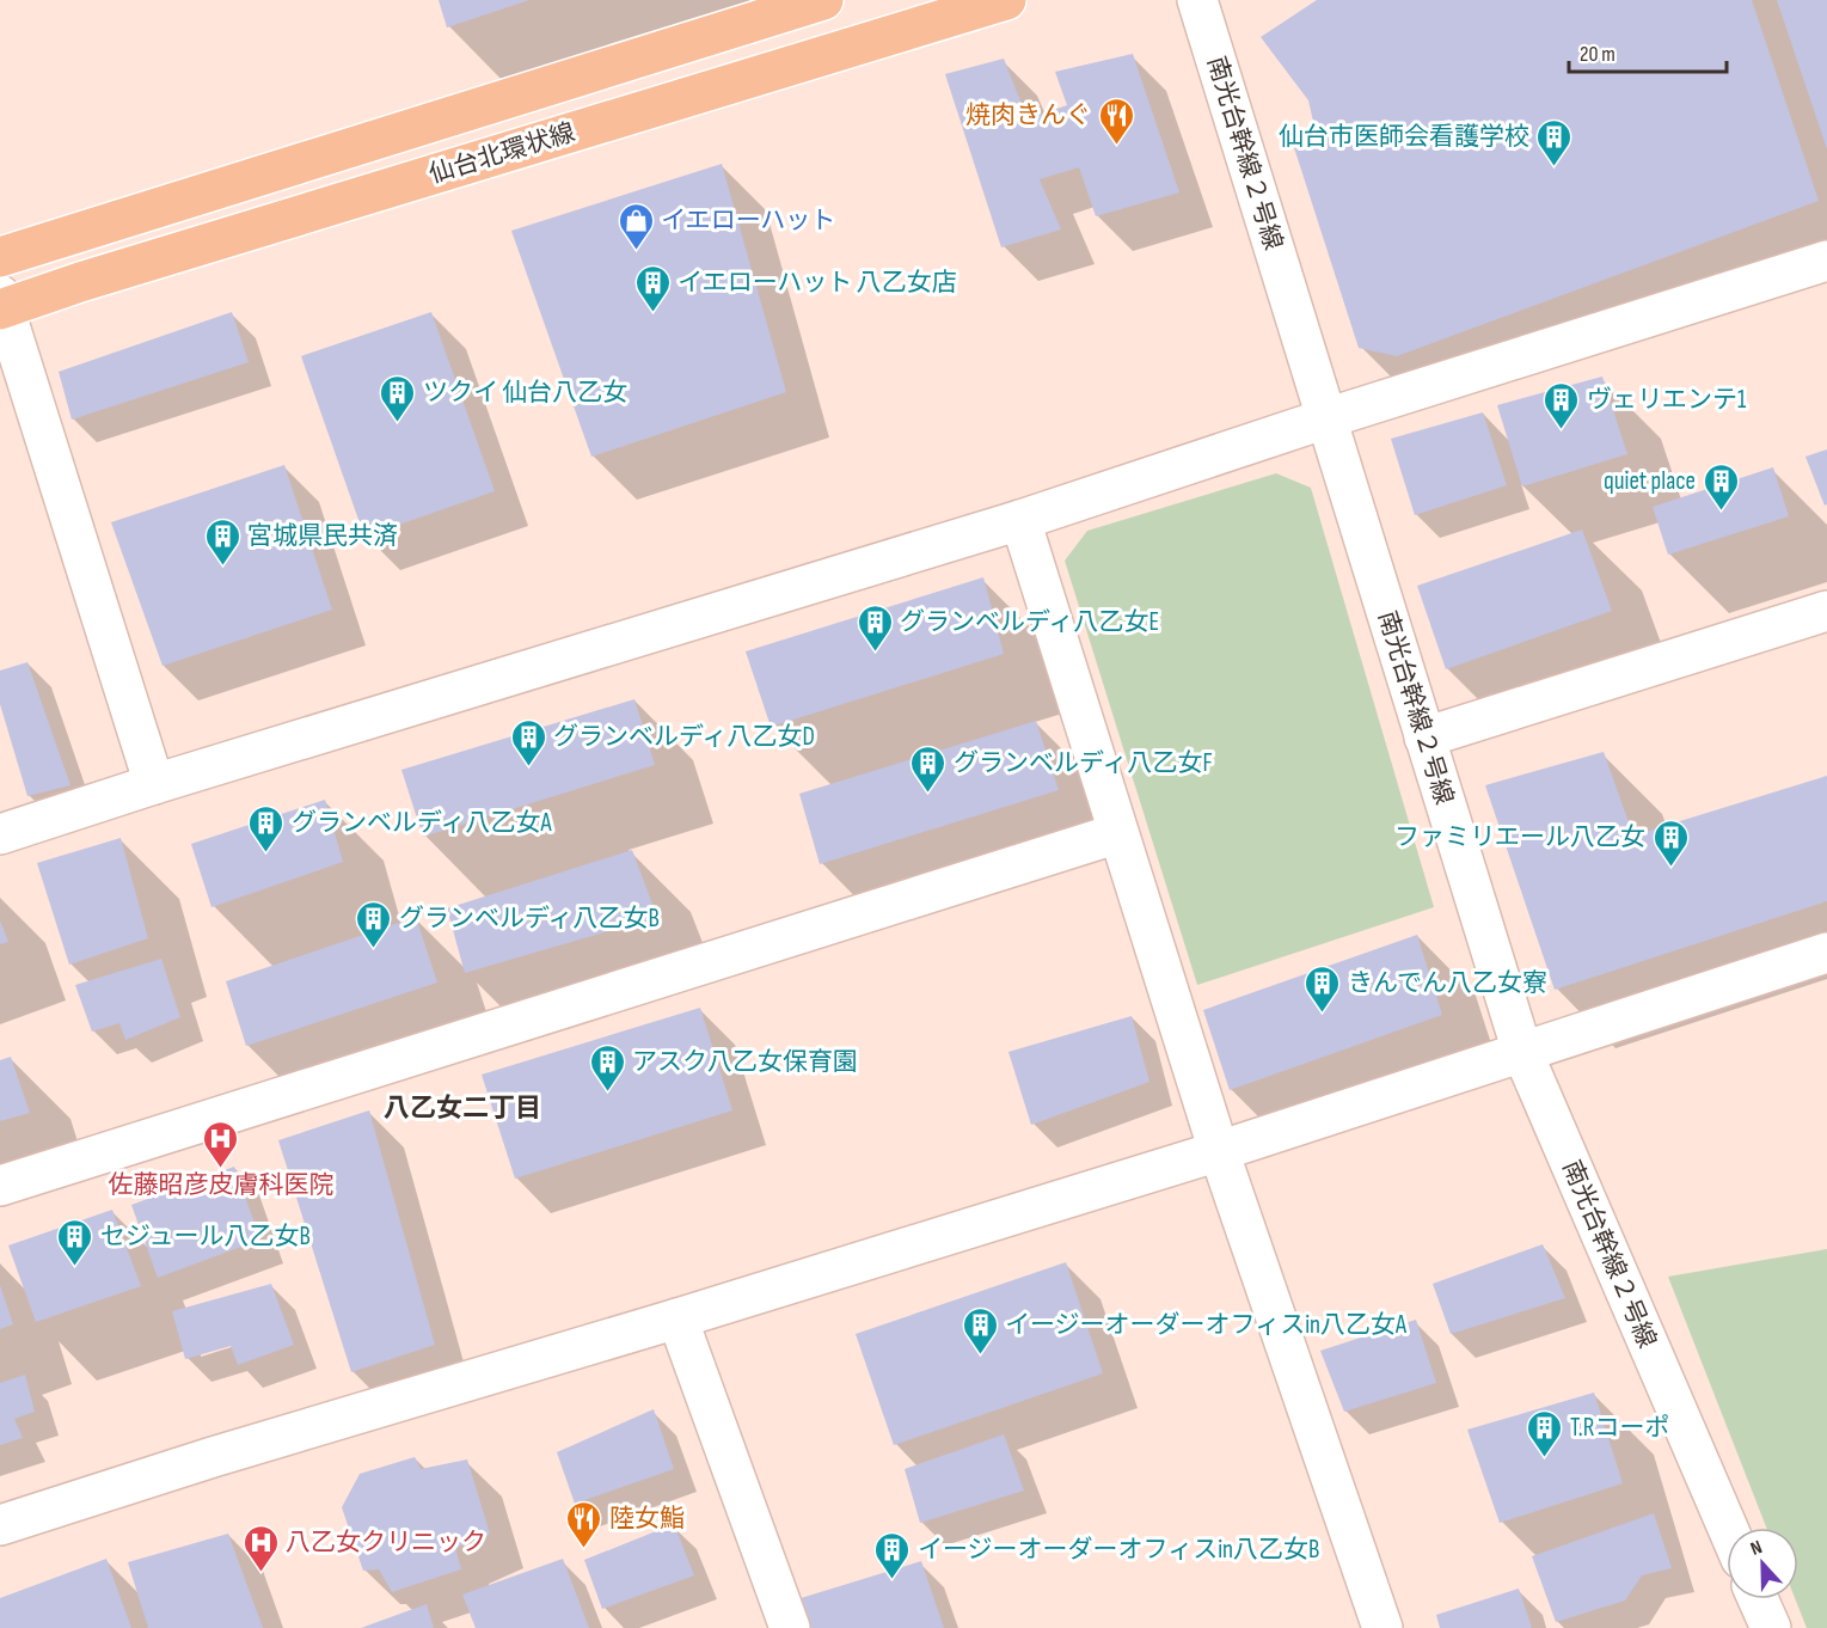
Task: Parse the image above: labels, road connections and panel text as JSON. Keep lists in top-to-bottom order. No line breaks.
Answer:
{"streets":{"main road":["仙台北環状線"],"street":["南光台幹線２号線"]},"districts":["八乙女二丁目"],"places":{"restaurant":["焼肉きんぐ","陸女鮨"],"building":["仙台市医師会看護学校","イエローハット 八乙女店","ツクイ 仙台八乙女","ヴェリエンテ1","quiet place","宮城県民共済","グランベルディ八乙女E","グランベルディ八乙女D","グランベルディ八乙女F","グランベルディ八乙女A","ファミリエール八乙女","グランベルディ八乙女B","きんでん八乙女寮","アスク八乙女保育園","セジュール八乙女B","イージーオーダーオフィスin八乙女A","T.Rコーポ","イージーオーダーオフィスin八乙女B"],"shop":["イエローハット"],"hospital":["佐藤昭彦皮膚科医院","八乙女クリニック"]},"scale_bar":"20 m","north":"top"}
